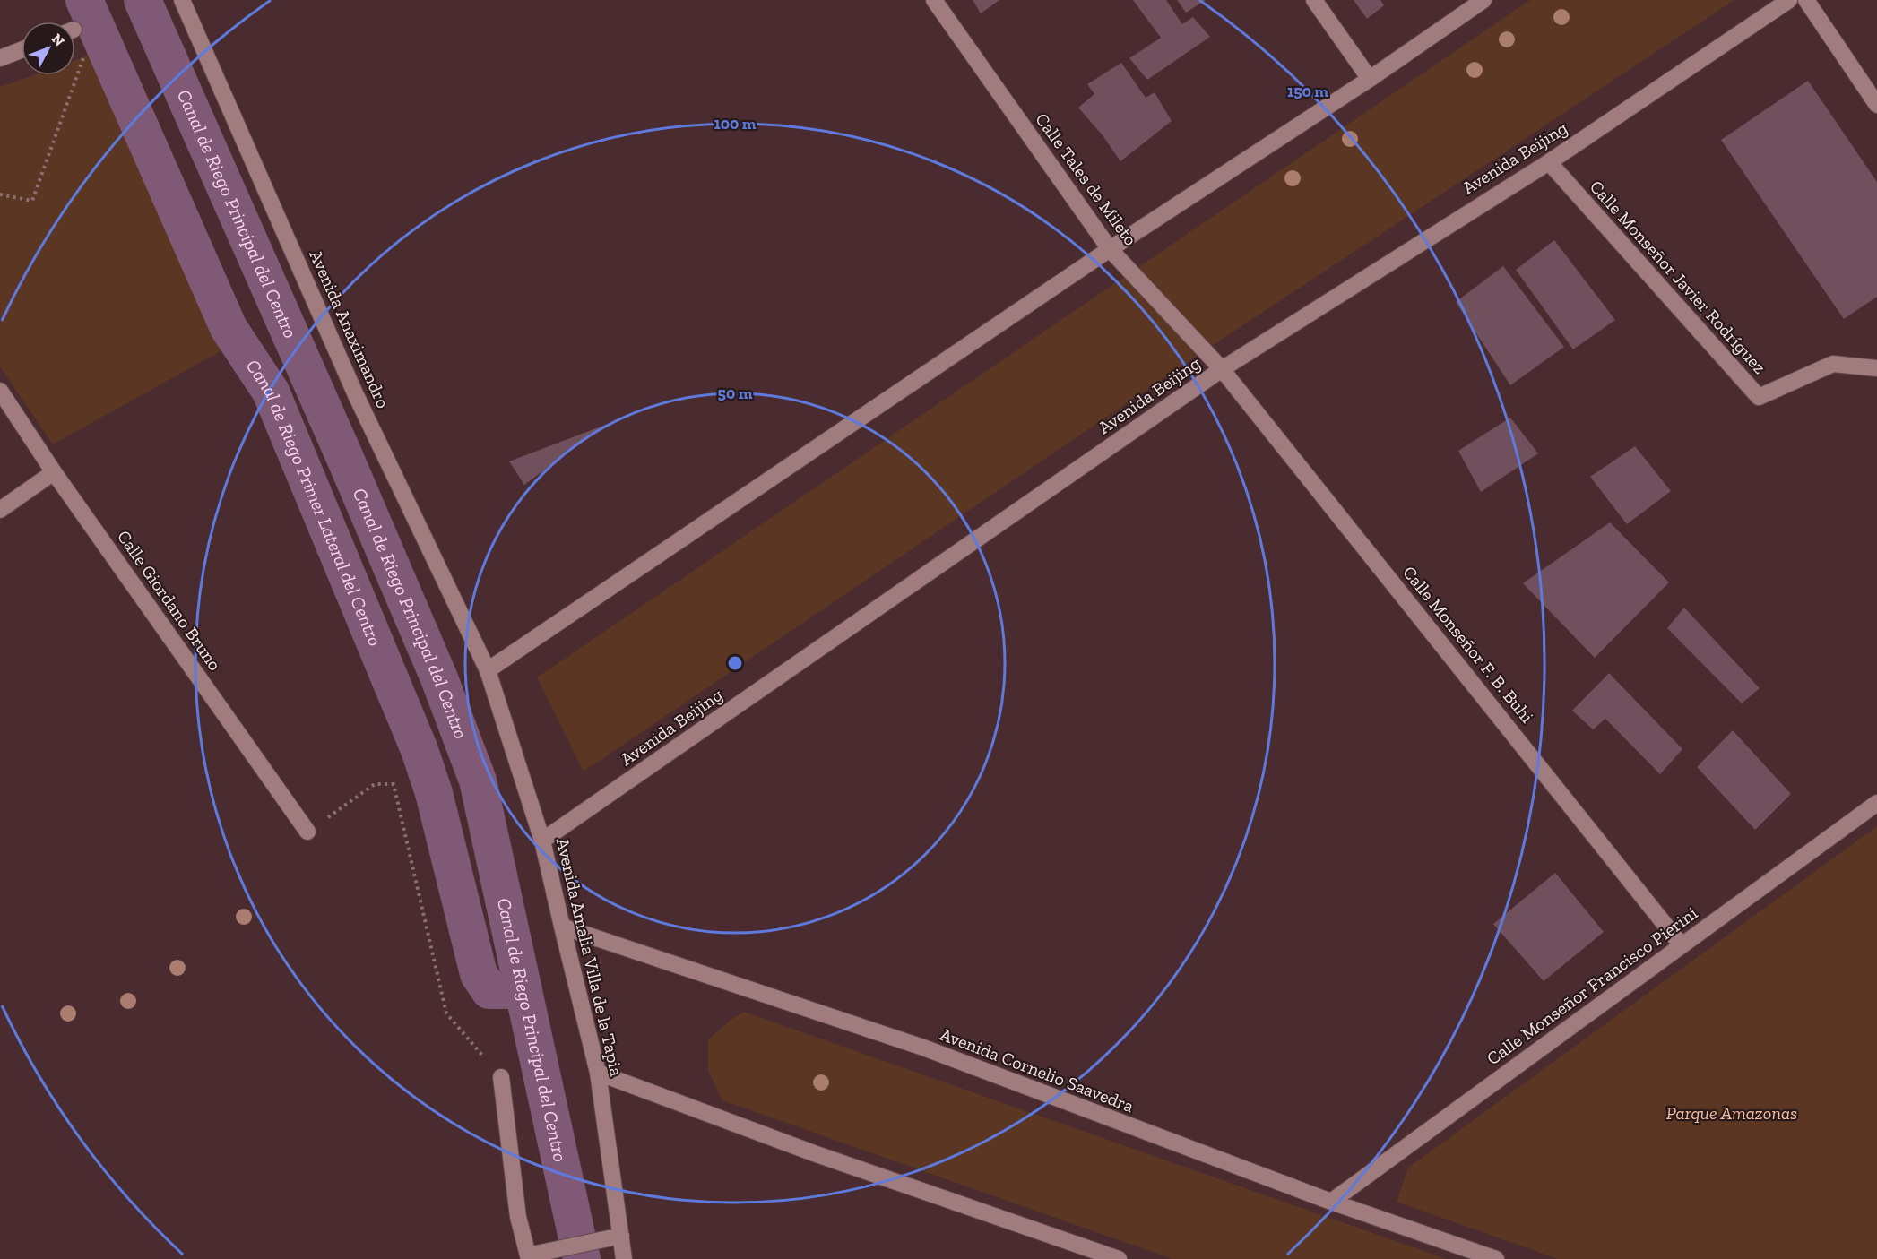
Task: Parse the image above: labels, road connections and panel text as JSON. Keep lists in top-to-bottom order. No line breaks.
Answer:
{"streets":{"street":["Avenida Beijing","Calle Tales de Mileto","Calle Monseñor Javier Rodríguez","Avenida Anaximandro","Calle Giordano Bruno","Calle Monseñor F. B. Buhi","Avenida Amalia Villa de la Tapia","Calle Monseñor Francisco Pierini","Avenida Cornelio Saavedra"]},"crossings":[["Avenida Beijing","Calle Tales de Mileto"],["Avenida Beijing","Calle Monseñor Javier Rodríguez"],["Avenida Beijing","Calle Monseñor F. B. Buhi"],["Avenida Beijing","Avenida Amalia Villa de la Tapia"],["Calle Tales de Mileto","Calle Monseñor F. B. Buhi"],["Avenida Anaximandro","Avenida Amalia Villa de la Tapia"],["Calle Monseñor F. B. Buhi","Calle Monseñor Francisco Pierini"],["Avenida Amalia Villa de la Tapia","Avenida Cornelio Saavedra"],["Calle Monseñor Francisco Pierini","Avenida Cornelio Saavedra"]],"water":["Canal de Riego Principal del Centro","Canal de Riego Primer Lateral del Centro"],"parks":["Parque Amazonas"],"north":"top right","rings":["150 m","100 m","50 m"]}
